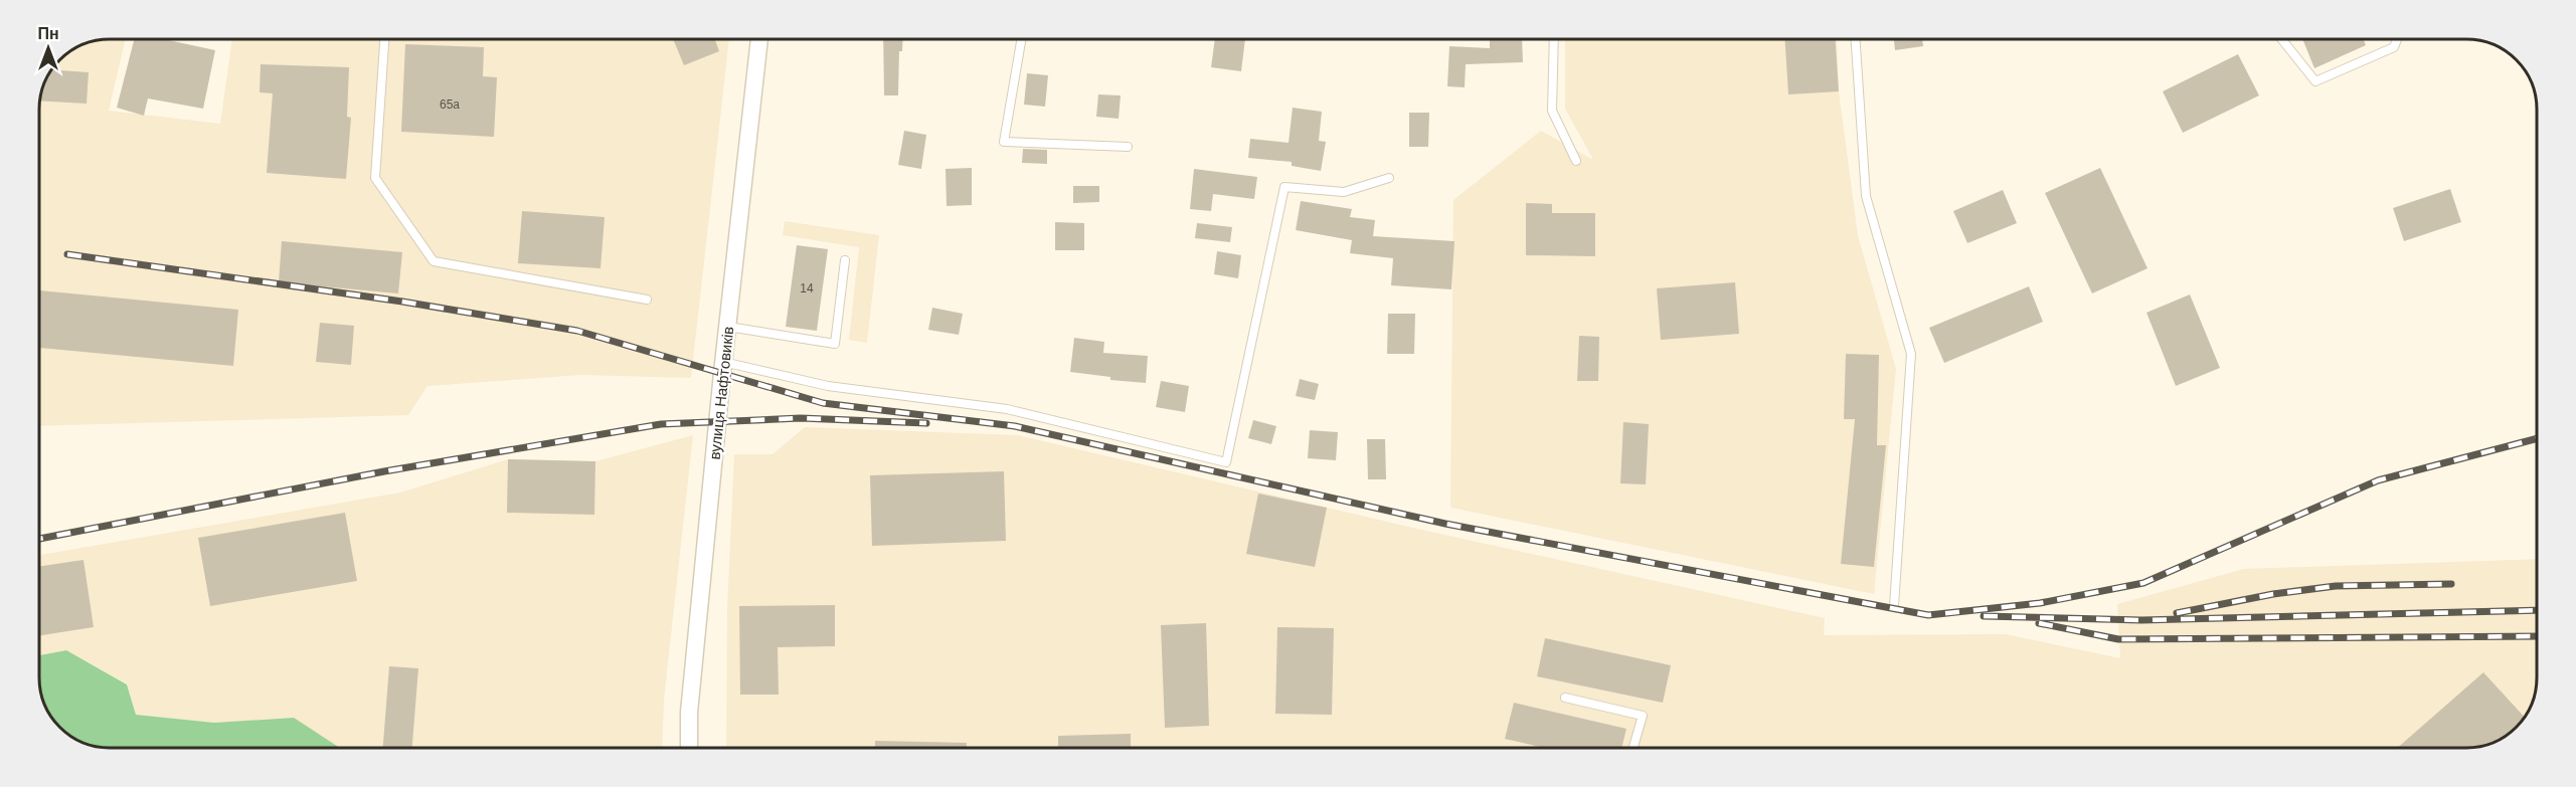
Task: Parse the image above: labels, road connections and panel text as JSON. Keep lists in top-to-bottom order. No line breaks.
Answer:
{"streets":{"street":["вулиця Нафтовиків"]},"house_numbers":["65а","14"],"north":"top"}
